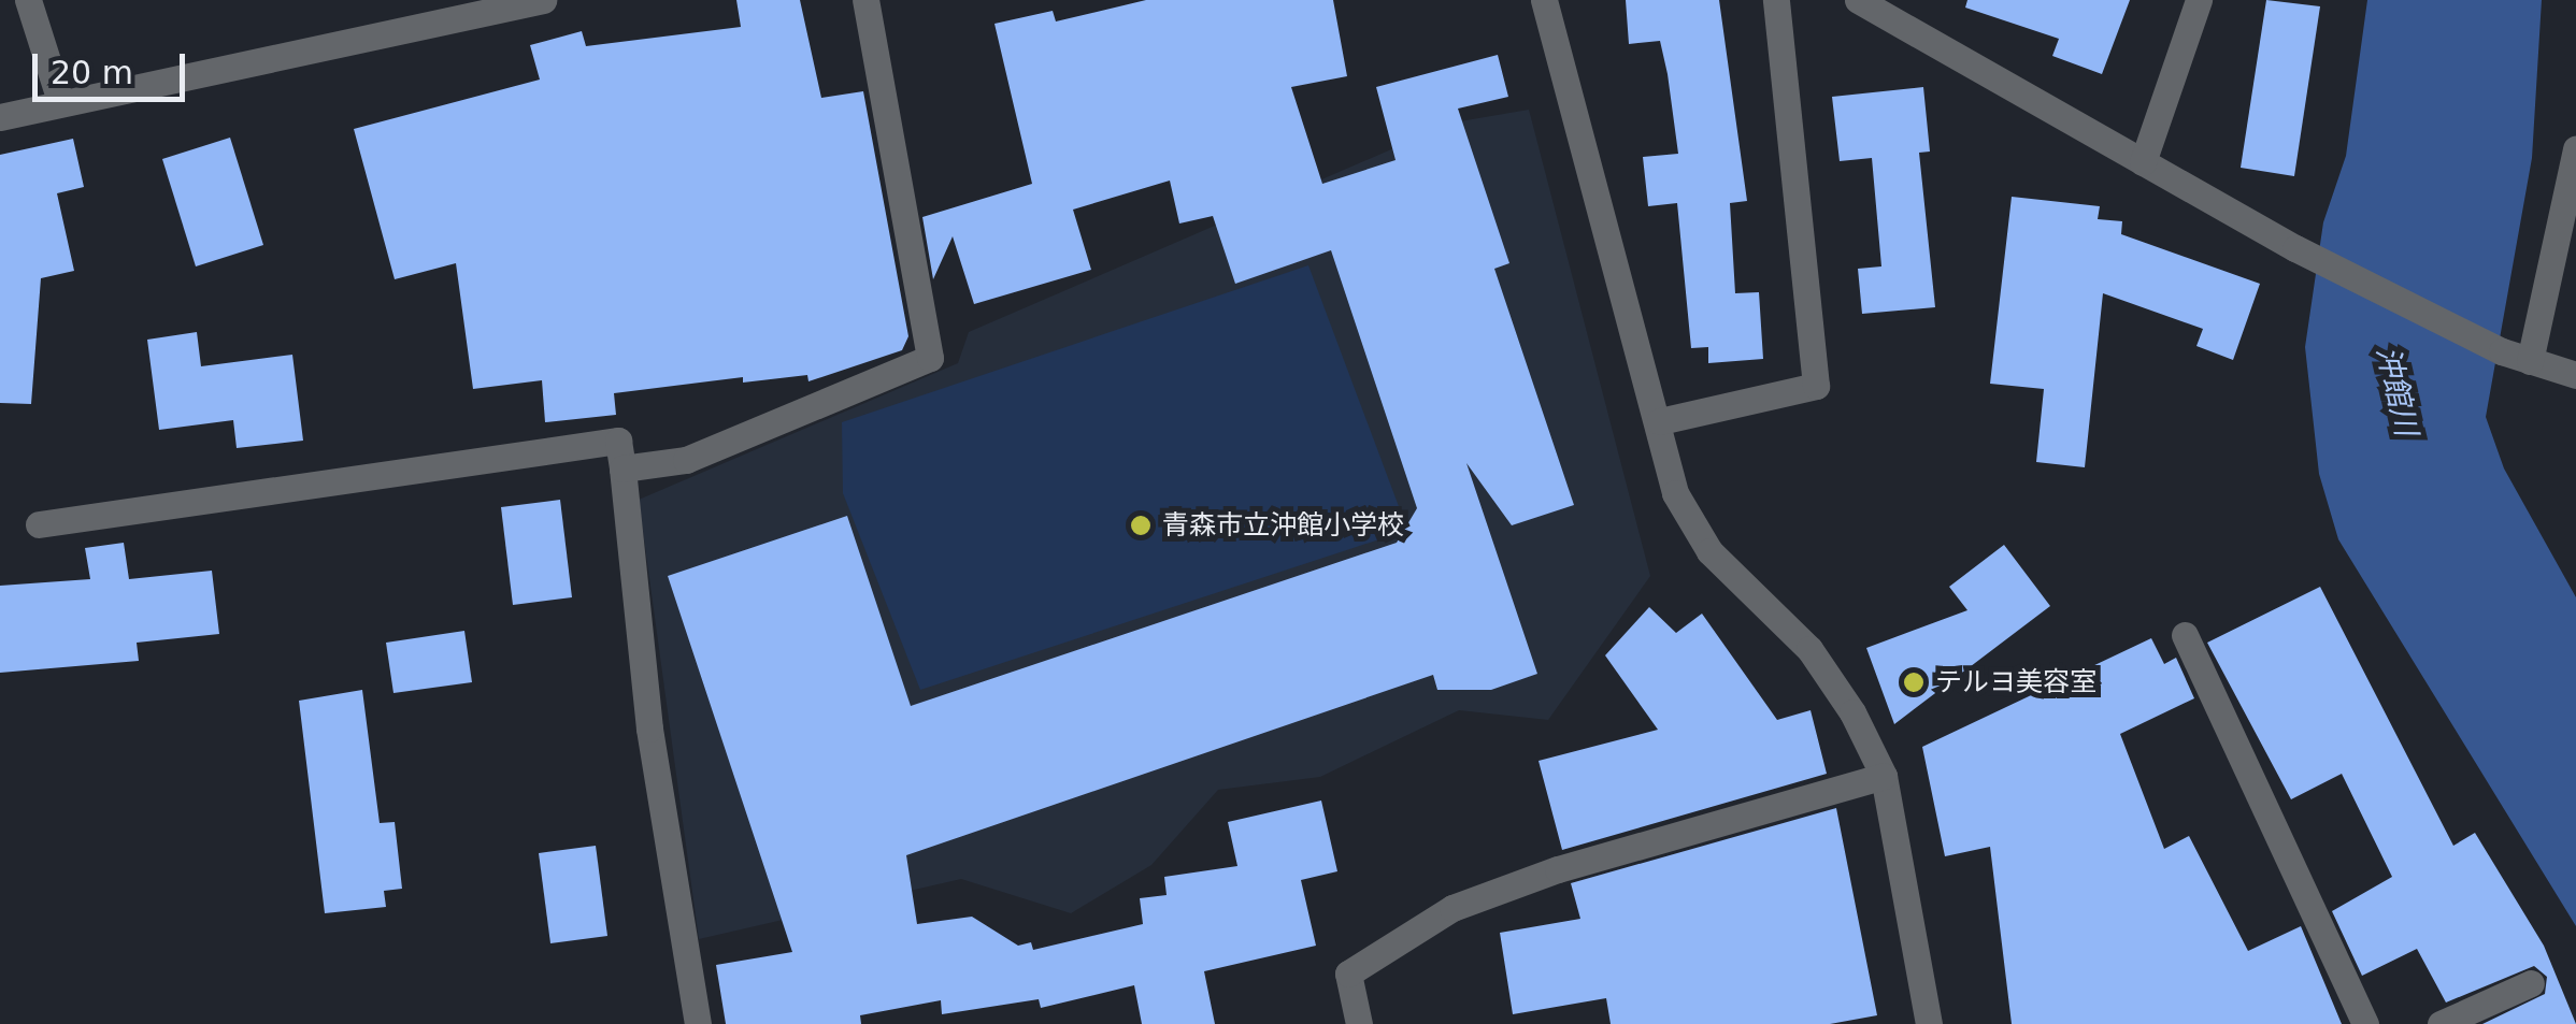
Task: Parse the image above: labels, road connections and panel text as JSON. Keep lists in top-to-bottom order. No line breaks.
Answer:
{"water":["沖館川"],"places":["青森市立沖館小学校","テルヨ美容室"],"scale_bar":"20 m"}
